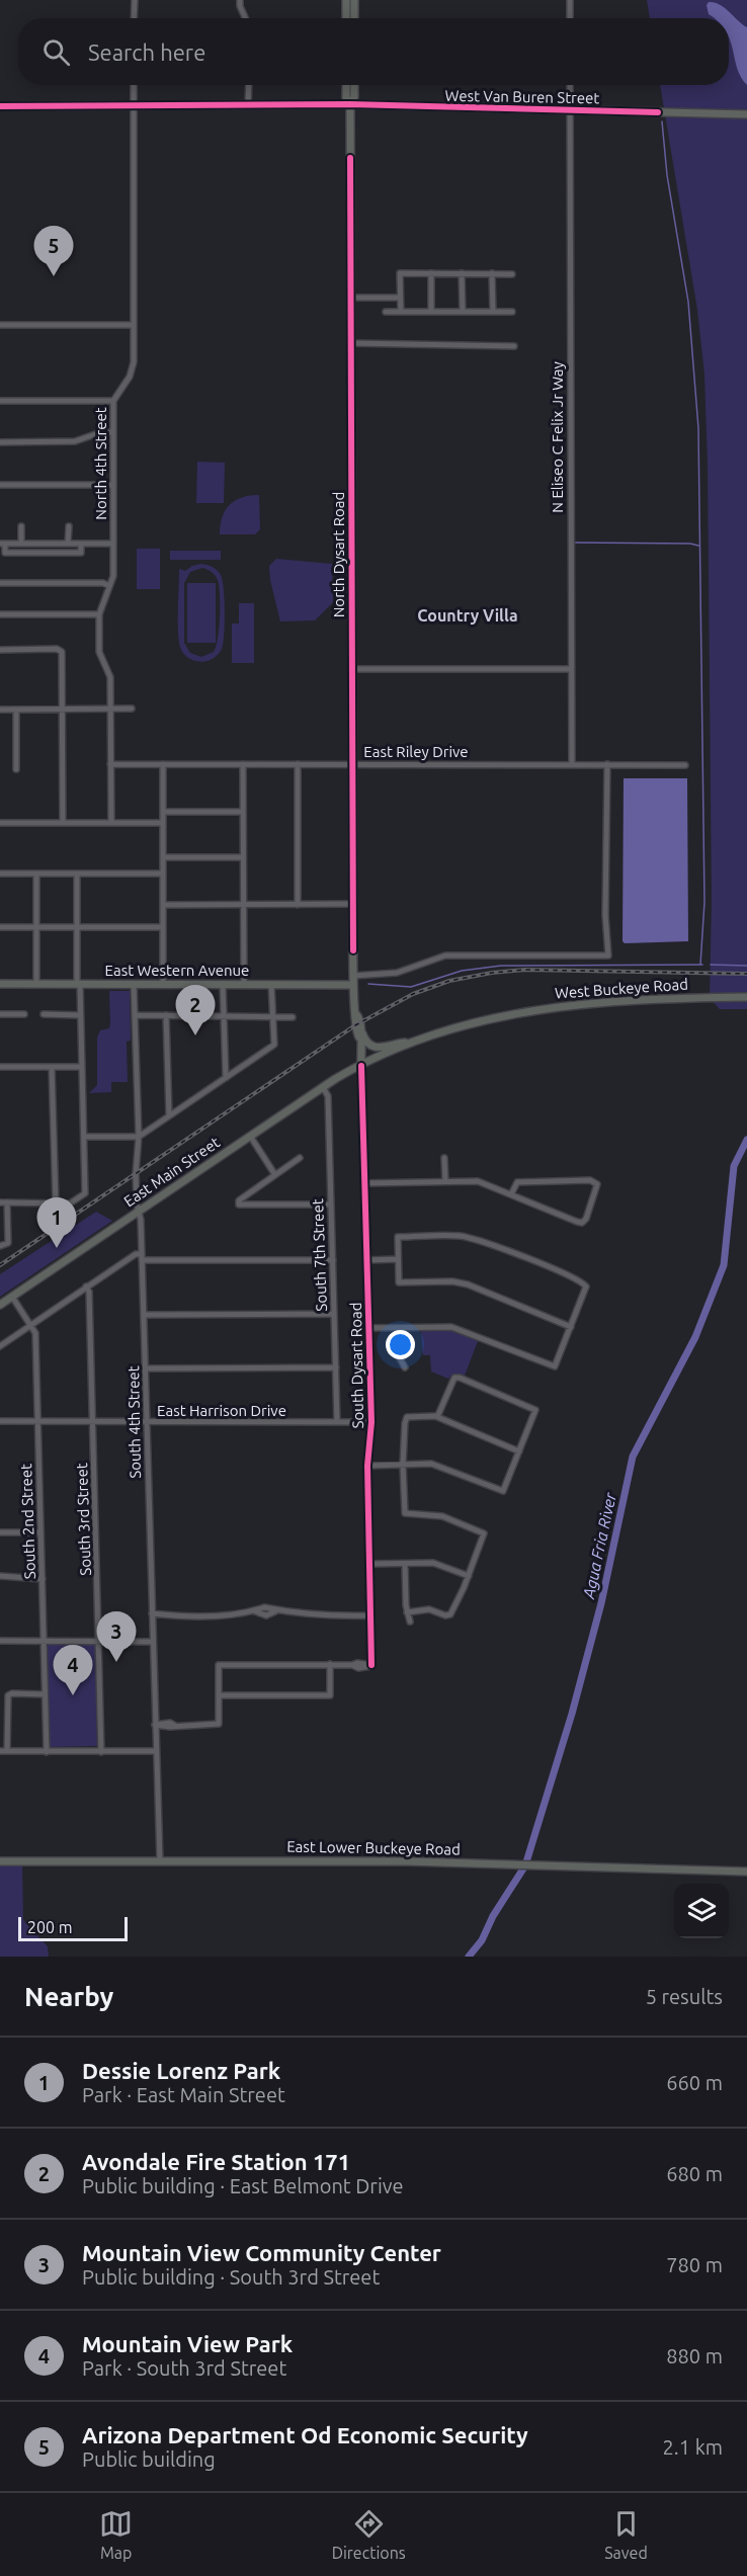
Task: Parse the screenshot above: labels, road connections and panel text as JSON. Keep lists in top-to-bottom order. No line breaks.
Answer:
{"streets":{"main road":["West Van Buren Street","North Dysart Road","East Western Avenue","West Buckeye Road","East Main Street","South Dysart Road","East Lower Buckeye Road"],"street":["N Eliseo C Felix Jr Way","North 4th Street","East Riley Drive","South 7th Street","East Harrison Drive","South 4th Street","South 3rd Street","South 2nd Street"]},"crossings":[["West Van Buren Street","N Eliseo C Felix Jr Way"],["West Van Buren Street","North 4th Street"],["West Van Buren Street","North Dysart Road"],["N Eliseo C Felix Jr Way","East Riley Drive"],["North 4th Street","East Riley Drive"],["North Dysart Road","East Riley Drive"],["North Dysart Road","South Dysart Road"],["East Western Avenue","South Dysart Road"],["East Western Avenue","South 4th Street"],["West Buckeye Road","East Main Street"],["West Buckeye Road","South Dysart Road"],["East Main Street","South 7th Street"],["East Main Street","South Dysart Road"],["East Main Street","South 4th Street"],["East Main Street","South 2nd Street"],["South 7th Street","East Harrison Drive"],["South Dysart Road","East Harrison Drive"],["East Harrison Drive","South 4th Street"],["East Harrison Drive","South 3rd Street"],["East Harrison Drive","South 2nd Street"],["South 4th Street","East Lower Buckeye Road"]],"districts":["Country Villa"],"water":["Agua Fria River"],"scale_bar":"200 m","page":{"search":"Search here","pins":["5","2","1","3","4"],"scale":"200 m","heading":["Nearby","5 results"],"list":[{"mark":"1","name":"Dessie Lorenz Park","note":"Park · East Main Street","value":"660 m"},{"mark":"2","name":"Avondale Fire Station 171","note":"Public building · East Belmont Drive","value":"680 m"},{"mark":"3","name":"Mountain View Community Center","note":"Public building · South 3rd Street","value":"780 m"},{"mark":"4","name":"Mountain View Park","note":"Park · South 3rd Street","value":"880 m"},{"mark":"5","name":"Arizona Department Od Economic Security","note":"Public building","value":"2.1 km"}],"nav":["Map","Directions","Saved"]}}
